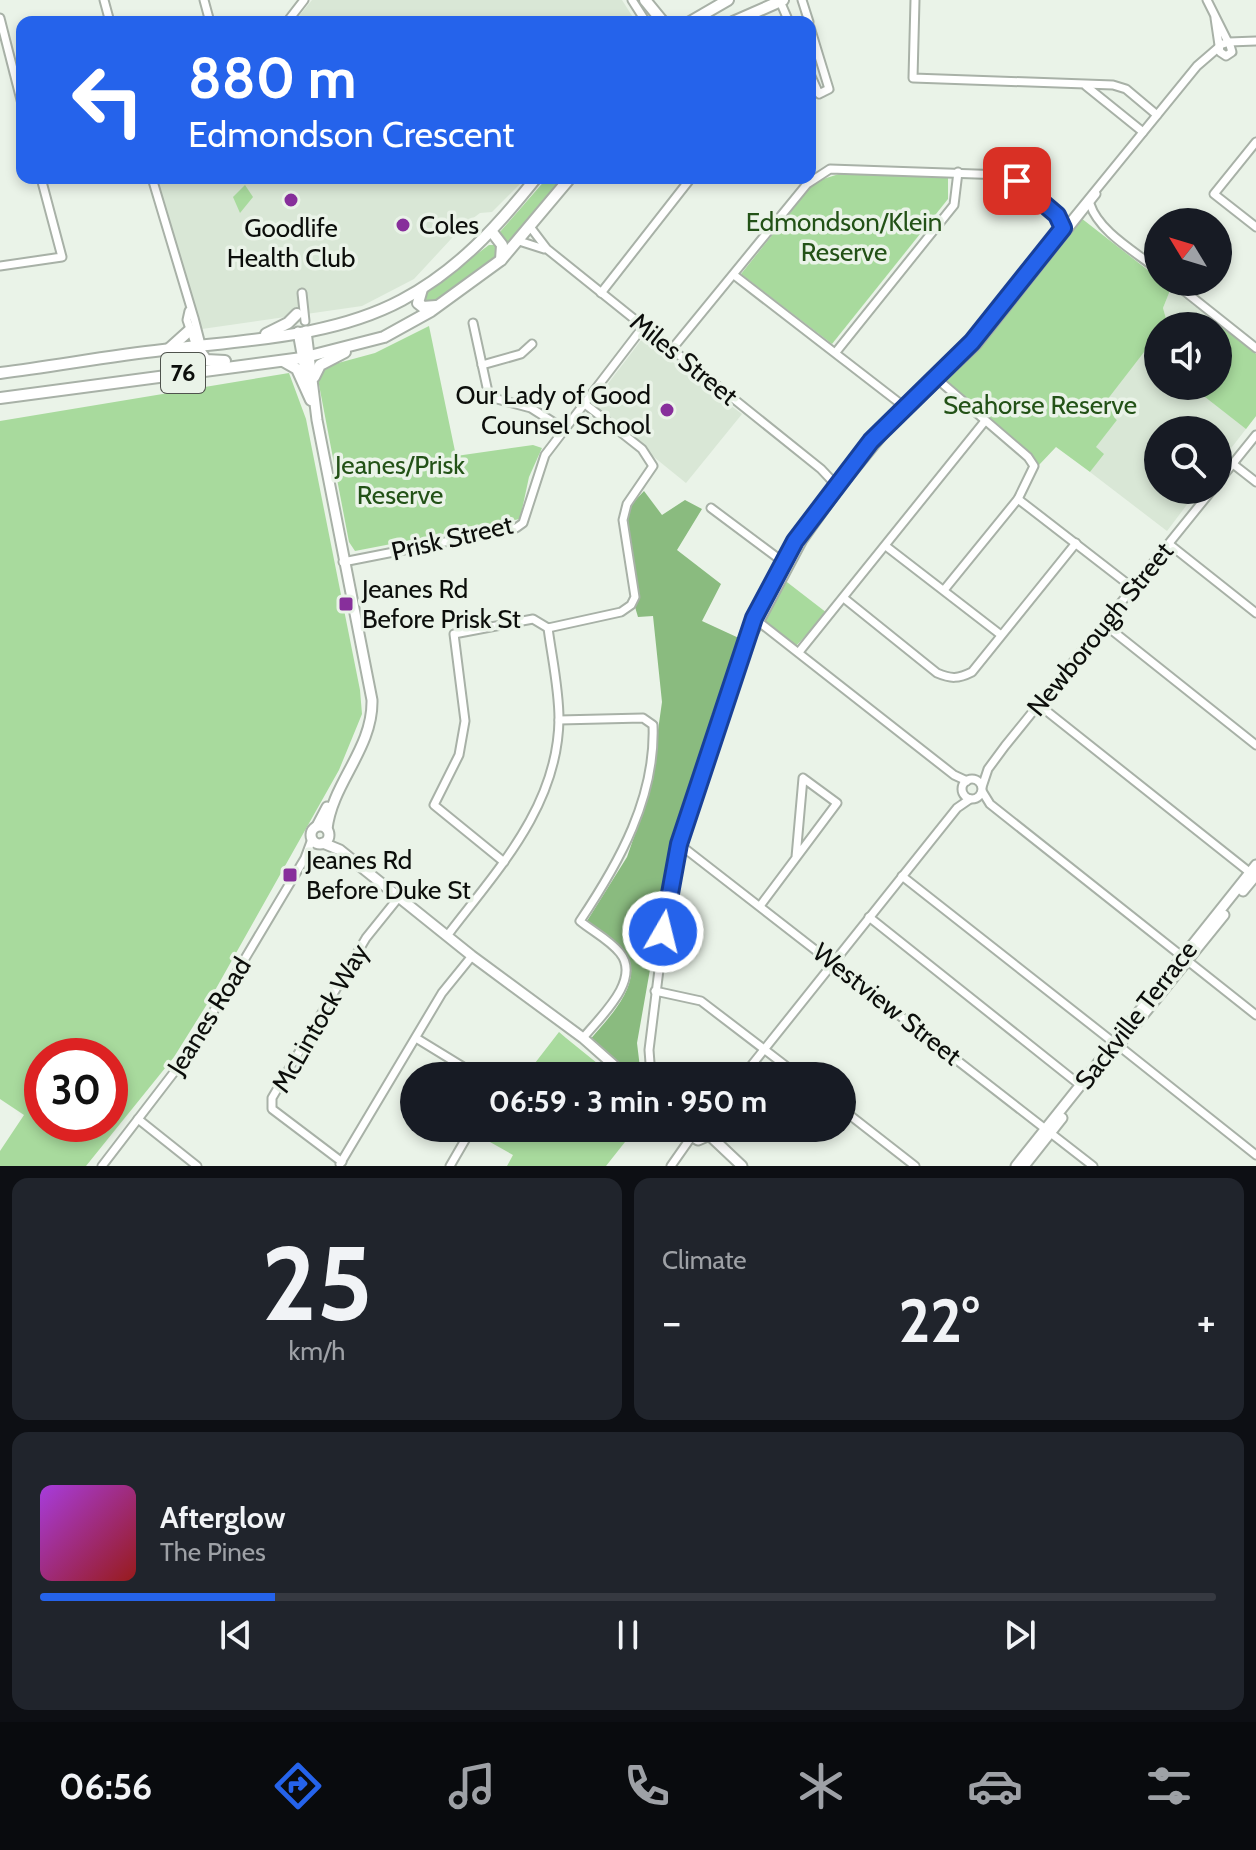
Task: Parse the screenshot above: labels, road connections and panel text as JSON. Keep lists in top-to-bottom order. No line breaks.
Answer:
{"streets":{"highway":["76"],"main road":["Sackville Terrace","Jeanes Road"],"street":["Miles Street","Prisk Street","Newborough Street","Westview Street","McLintock Way"]},"crossings":[["Miles Street","76"],["Miles Street","Prisk Street"],["76","Jeanes Road"],["Prisk Street","Jeanes Road"],["Newborough Street","Westview Street"],["Westview Street","Sackville Terrace"]],"parks":["Edmondson/Klein Reserve","Seahorse Reserve","Jeanes/Prisk Reserve"],"places":{"other":["Goodlife Health Club","Coles","Our Lady of Good Counsel School"],"transit":["Jeanes Rd Before Prisk St","Jeanes Rd Before Duke St"]},"north":"top left","page":{"turn":["880 m","Edmondson Crescent"],"limit":"30","trip":"06:59 · 3 min · 950 m","tile":[["25","km/h"],"Climate"],"heat":["−","22°","+"],"song":["Afterglow","The Pines"],"tabs":"06:56"}}
